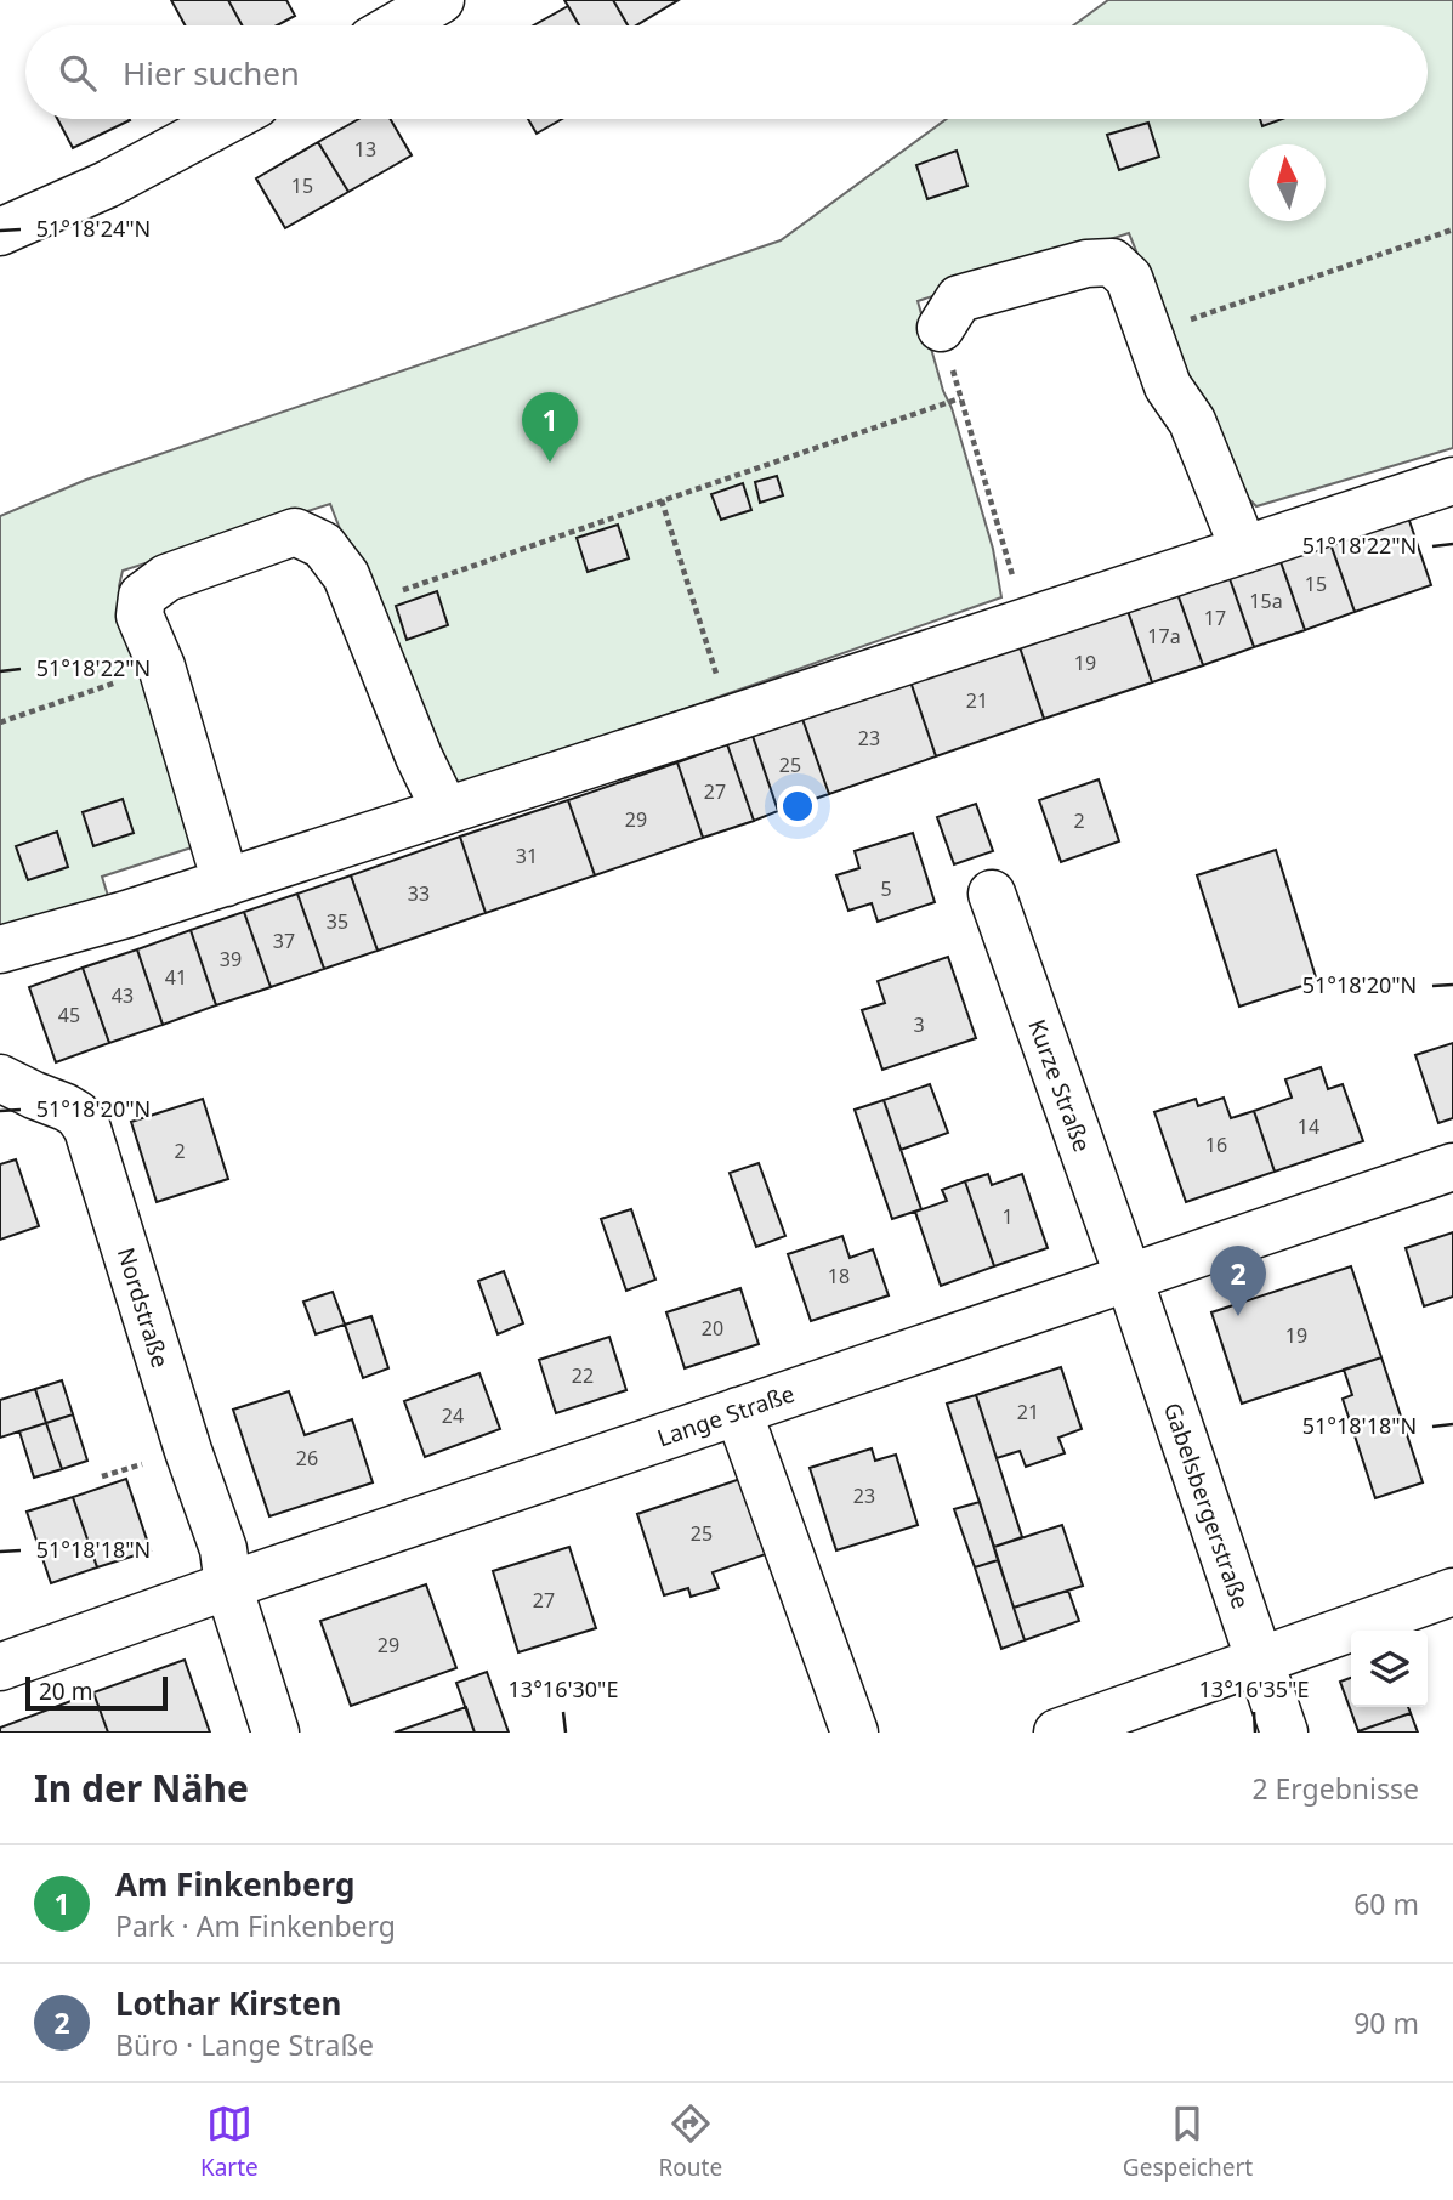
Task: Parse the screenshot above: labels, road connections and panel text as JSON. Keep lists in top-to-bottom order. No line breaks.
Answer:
{"streets":{"street":["Kurze Straße","Nordstraße","Lange Straße","Gabelsbergerstraße"]},"crossings":[["Kurze Straße","Lange Straße"],["Kurze Straße","Gabelsbergerstraße"],["Nordstraße","Lange Straße"],["Lange Straße","Gabelsbergerstraße"]],"house_numbers":["13","15","15","15a","17","17a","19","21","23","25","27","29","2","31","5","33","35","37","39","41","43","45","3","14","16","2","1","18","20","19","22","21","24","26","23","25","27","29"],"scale_bar":"20 m","north":"top","page":{"search":"Hier suchen","pins":["1","2"],"scale":"20 m","heading":["In der Nähe","2 Ergebnisse"],"list":[{"mark":"1","name":"Am Finkenberg","note":"Park · Am Finkenberg","value":"60 m"},{"mark":"2","name":"Lothar Kirsten","note":"Büro · Lange Straße","value":"90 m"}],"nav":["Karte","Route","Gespeichert"]},"coordinates":["51°18'24\"N","51°18'22\"N","51°18'20\"N","51°18'18\"N","13°16'30\"E","13°16'35\"E"]}
